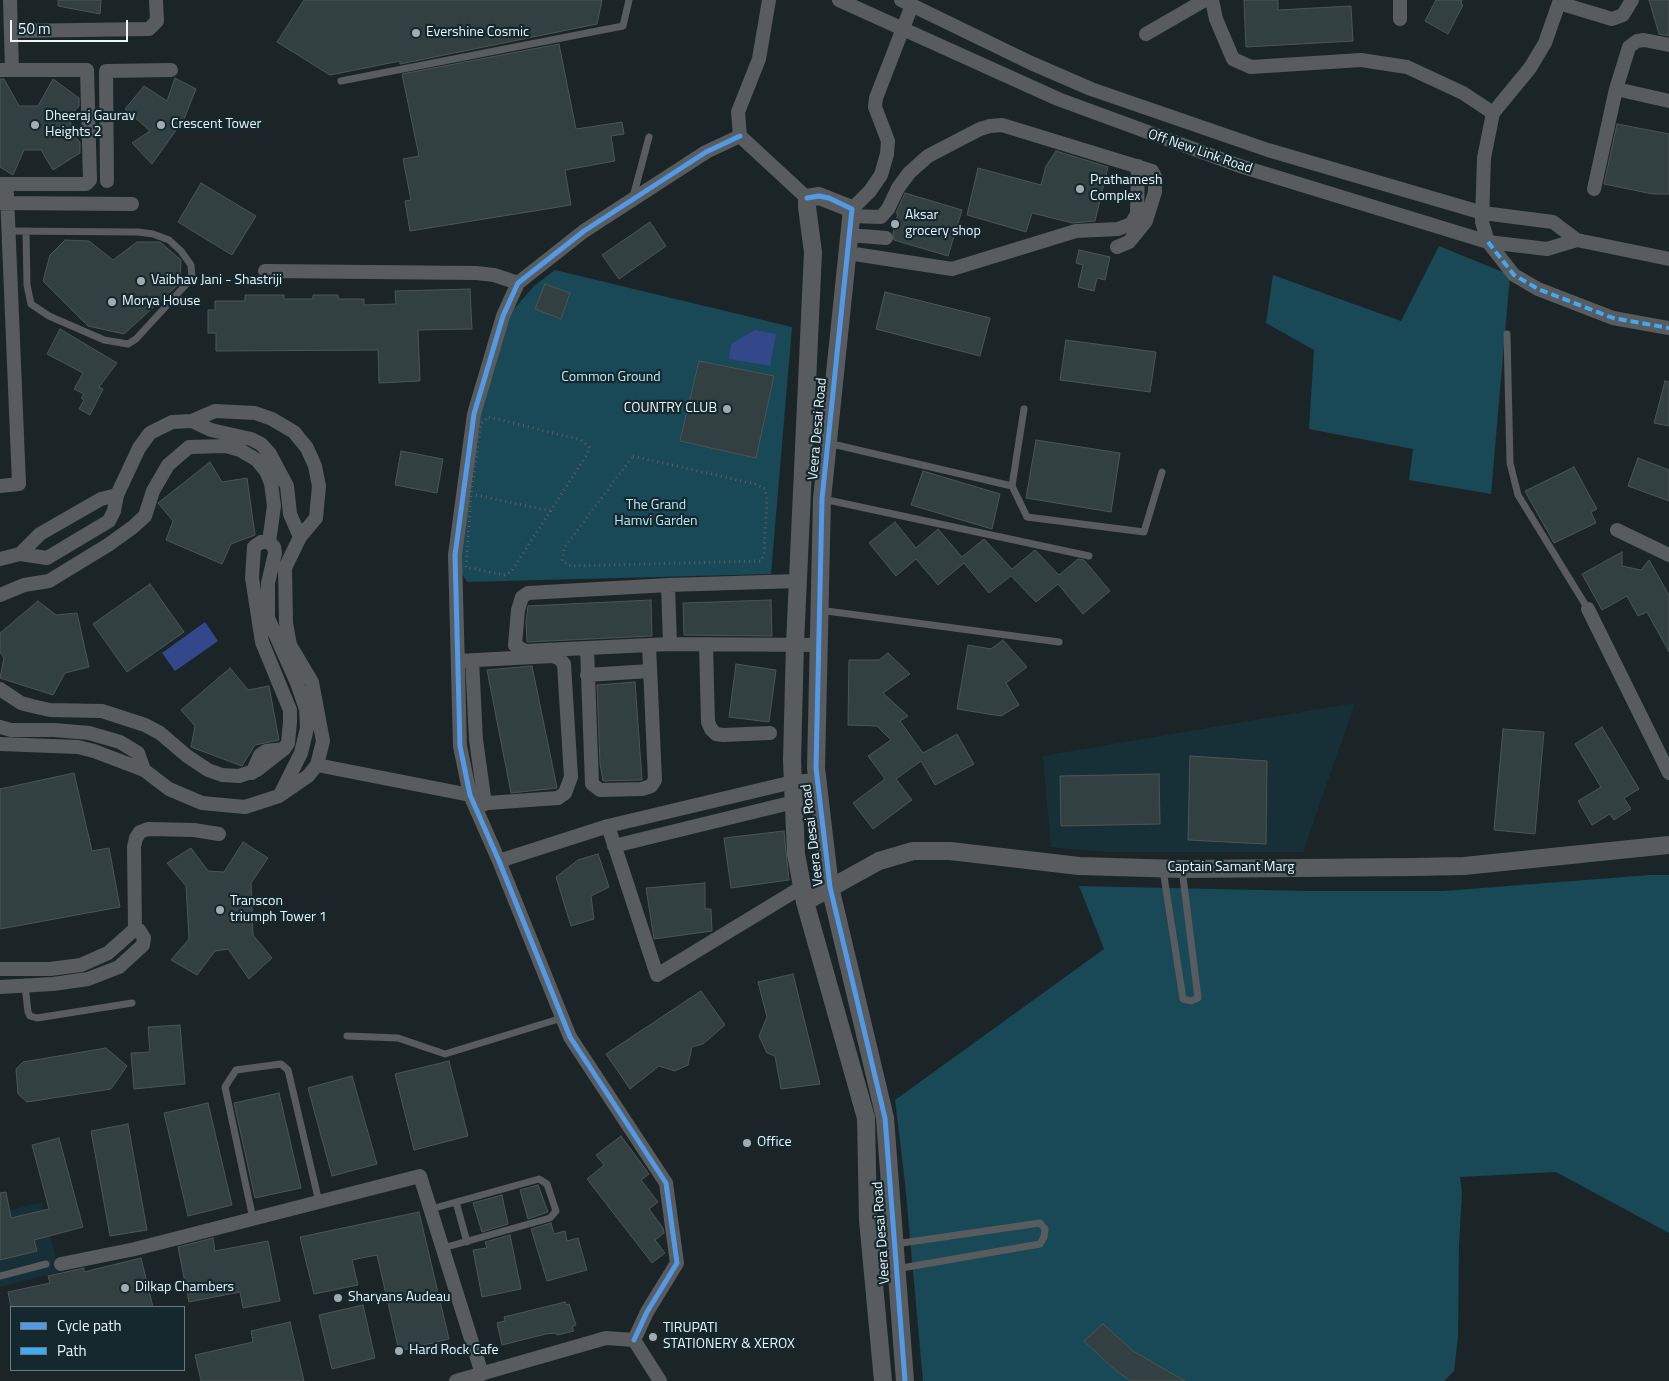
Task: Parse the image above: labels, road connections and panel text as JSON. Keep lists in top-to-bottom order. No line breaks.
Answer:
{"streets":{"street":["Off New Link Road","Veera Desai Road","Captain Samant Marg"]},"crossings":[["Veera Desai Road","Captain Samant Marg"]],"parks":["Common Ground","The Grand Hamvi Garden"],"places":["Evershine Cosmic","Dheeraj Gaurav Heights 2","Crescent Tower","Prathamesh Complex","Aksar grocery shop","Vaibhav Jani - Shastriji","Morya House","COUNTRY CLUB","Transcon triumph Tower 1","Office","Dilkap Chambers","Sharyans Audeau","TIRUPATI STATIONERY & XEROX","Hard Rock Cafe"],"legend":["Cycle path","Path"],"scale_bar":"50 m"}
